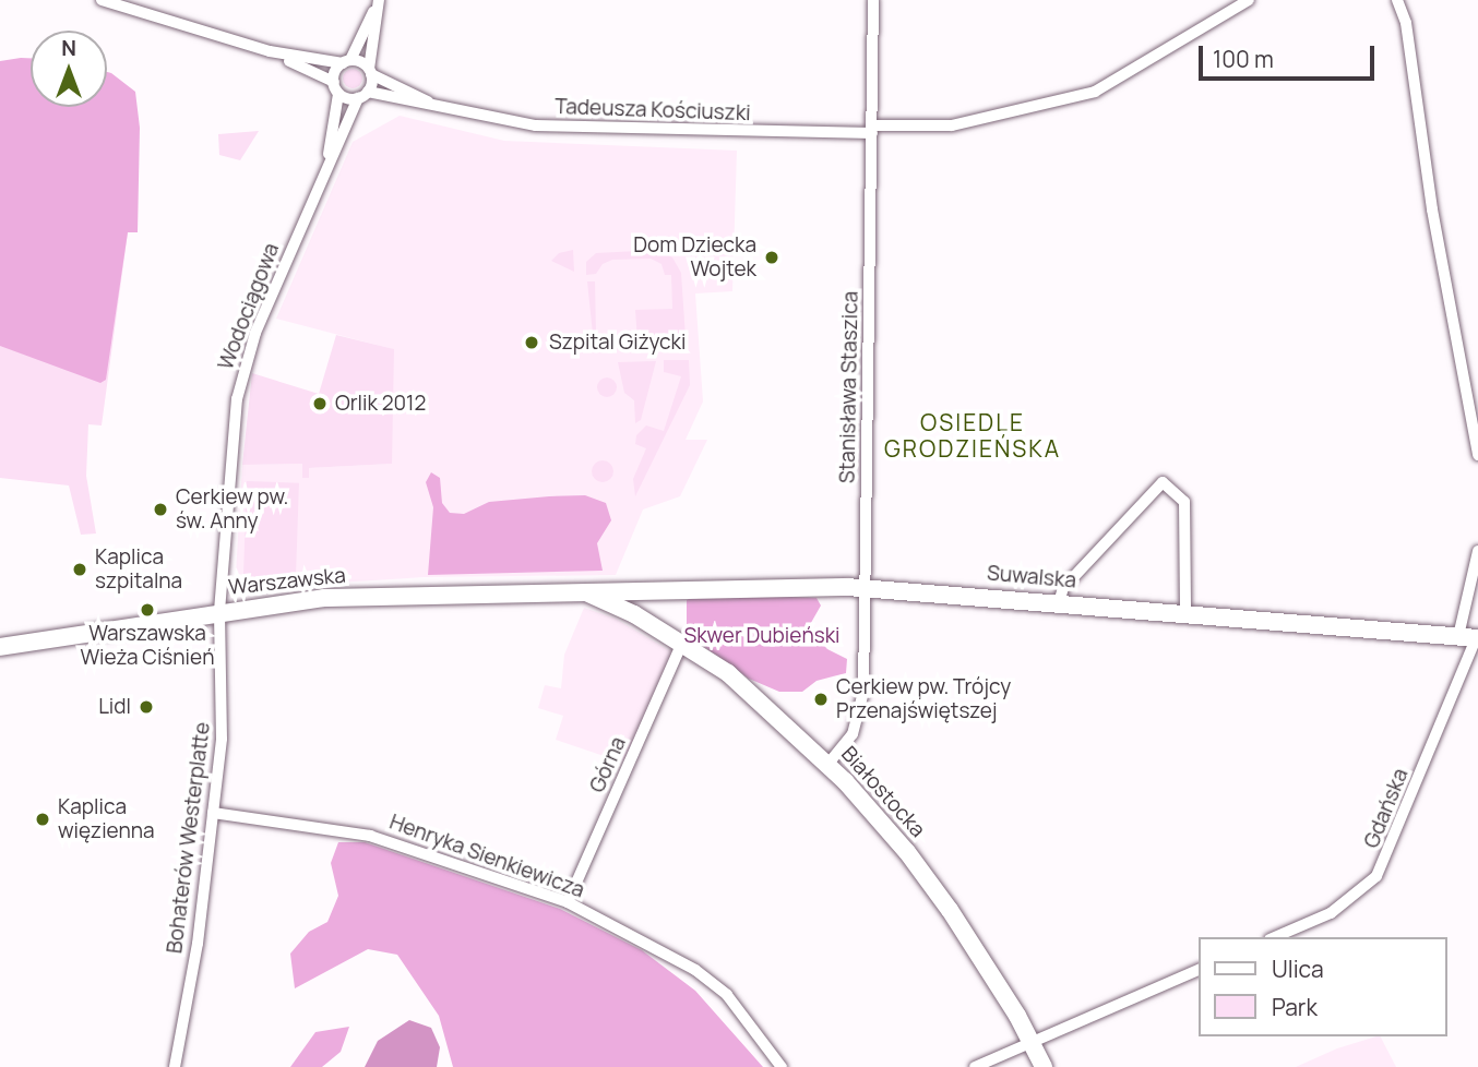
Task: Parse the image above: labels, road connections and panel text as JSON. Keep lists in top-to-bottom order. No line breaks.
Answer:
{"streets":{"street":["Tadeusza Kościuszki","Wodociągowa","Stanisława Staszica","Suwalska","Warszawska","Górna","Białostocka","Gdańska","Bohaterów Westerplatte","Henryka Sienkiewicza"]},"crossings":[["Tadeusza Kościuszki","Wodociągowa"],["Tadeusza Kościuszki","Stanisława Staszica"],["Wodociągowa","Warszawska"],["Wodociągowa","Bohaterów Westerplatte"],["Stanisława Staszica","Suwalska"],["Stanisława Staszica","Białostocka"],["Suwalska","Warszawska"],["Suwalska","Białostocka"],["Suwalska","Gdańska"],["Warszawska","Białostocka"],["Warszawska","Bohaterów Westerplatte"],["Górna","Białostocka"],["Górna","Henryka Sienkiewicza"],["Bohaterów Westerplatte","Henryka Sienkiewicza"]],"districts":["OSIEDLE GRODZIEŃSKA"],"parks":["Skwer Dubieński"],"places":["Dom Dziecka Wojtek","Szpital Giżycki","Orlik 2012","Cerkiew pw. św. Anny","Kaplica szpitalna","Warszawska Wieża Ciśnień","Cerkiew pw. Trójcy Przenajświętszej","Lidl","Kaplica więzienna"],"legend":["Ulica","Park"],"scale_bar":"100 m","north":"top"}
